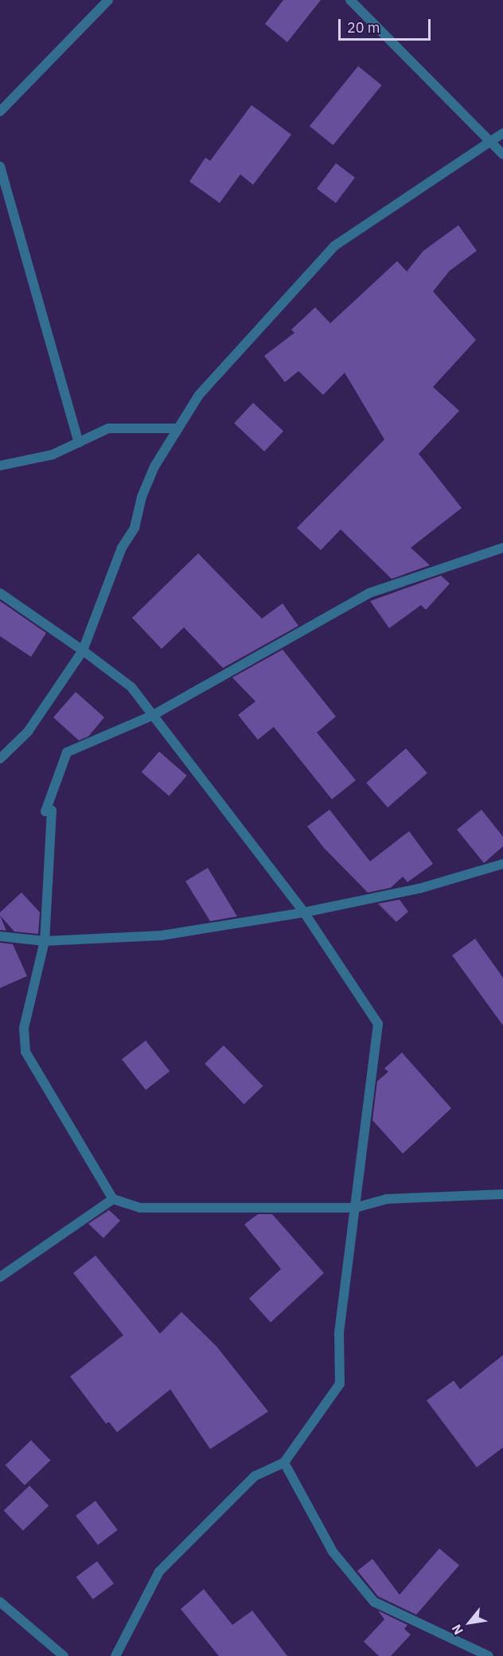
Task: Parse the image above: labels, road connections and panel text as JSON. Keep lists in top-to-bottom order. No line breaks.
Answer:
{"scale_bar":"20 m","north":"bottom left"}
